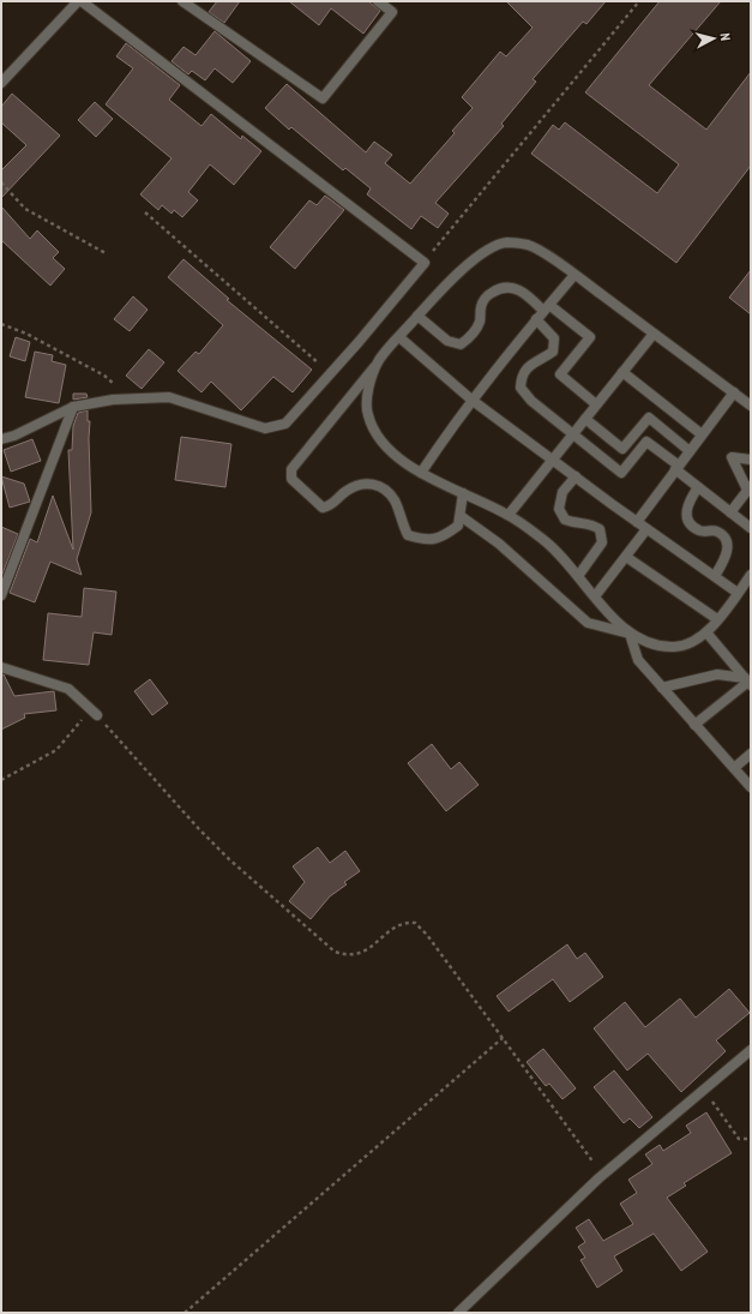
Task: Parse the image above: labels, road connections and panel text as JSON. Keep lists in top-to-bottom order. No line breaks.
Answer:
{"north":"right"}
